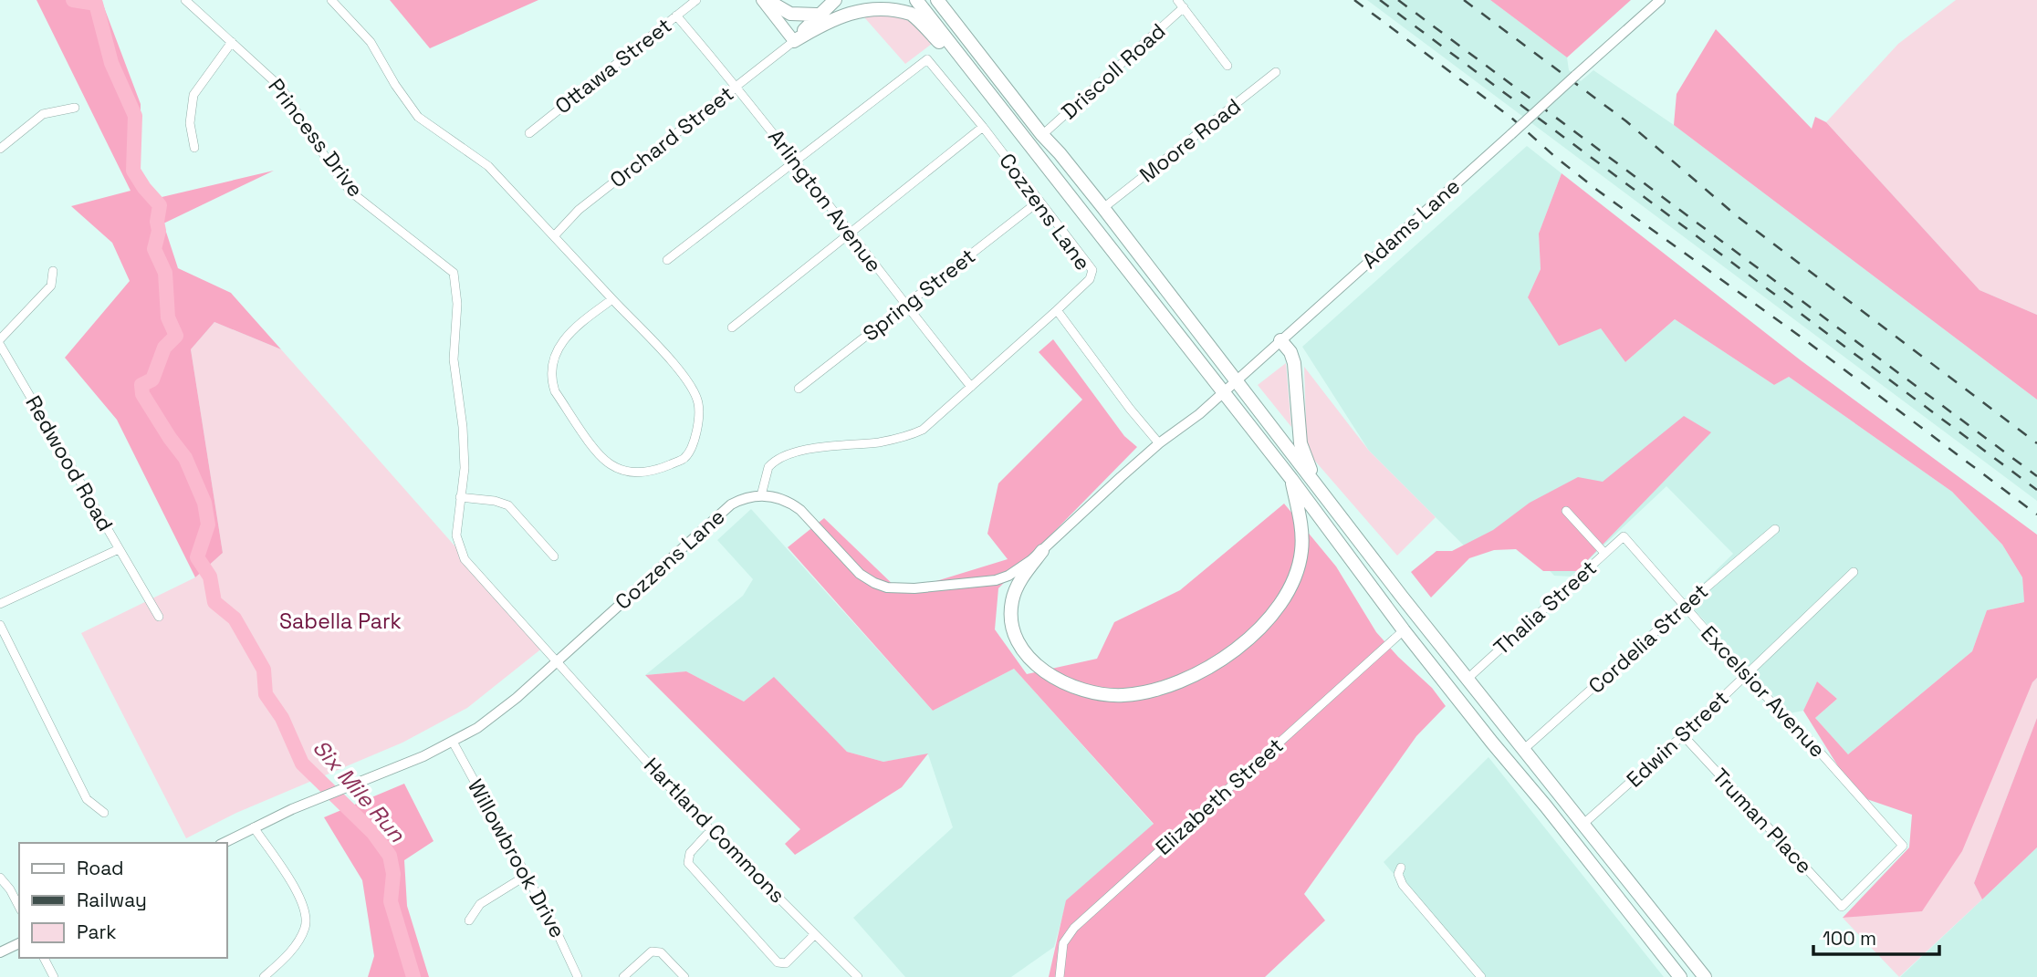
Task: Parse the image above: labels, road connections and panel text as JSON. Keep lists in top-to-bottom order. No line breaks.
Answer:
{"streets":{"street":["Ottawa Street","Driscoll Road","Orchard Street","Princess Drive","Moore Road","Arlington Avenue","Cozzens Lane","Adams Lane","Spring Street","Redwood Road","Thalia Street","Cordelia Street","Excelsior Avenue","Edwin Street","Elizabeth Street","Truman Place","Hartland Commons","Willowbrook Drive"]},"crossings":[["Ottawa Street","Arlington Avenue"],["Orchard Street","Arlington Avenue"],["Princess Drive","Cozzens Lane"],["Princess Drive","Hartland Commons"],["Arlington Avenue","Cozzens Lane"],["Arlington Avenue","Spring Street"],["Cozzens Lane","Adams Lane"],["Cozzens Lane","Spring Street"],["Cozzens Lane","Hartland Commons"],["Cozzens Lane","Willowbrook Drive"],["Thalia Street","Excelsior Avenue"],["Cordelia Street","Excelsior Avenue"],["Excelsior Avenue","Edwin Street"],["Excelsior Avenue","Truman Place"],["Edwin Street","Truman Place"]],"water":["Six Mile Run"],"parks":["Sabella Park"],"legend":["Road","Railway","Park"],"scale_bar":"100 m"}
